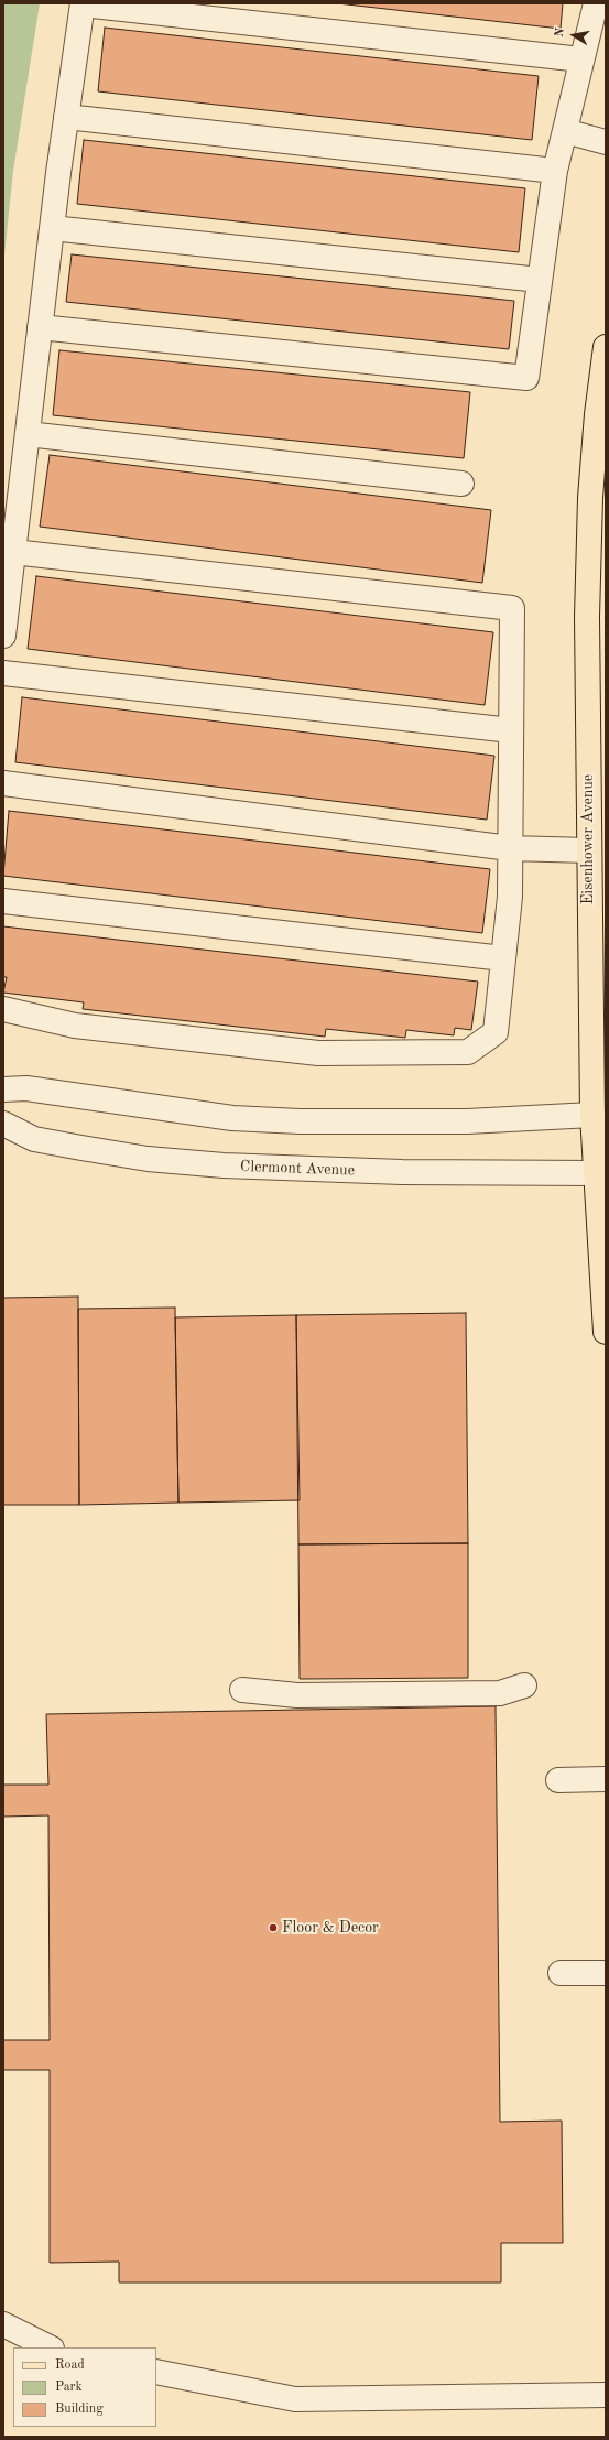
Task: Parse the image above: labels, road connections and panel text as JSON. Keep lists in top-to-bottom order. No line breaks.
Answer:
{"streets":{"main road":["Eisenhower Avenue"],"street":["Clermont Avenue"]},"crossings":[["Eisenhower Avenue","Clermont Avenue"]],"places":["Floor & Decor"],"legend":["Road","Park","Building"],"north":"left"}
